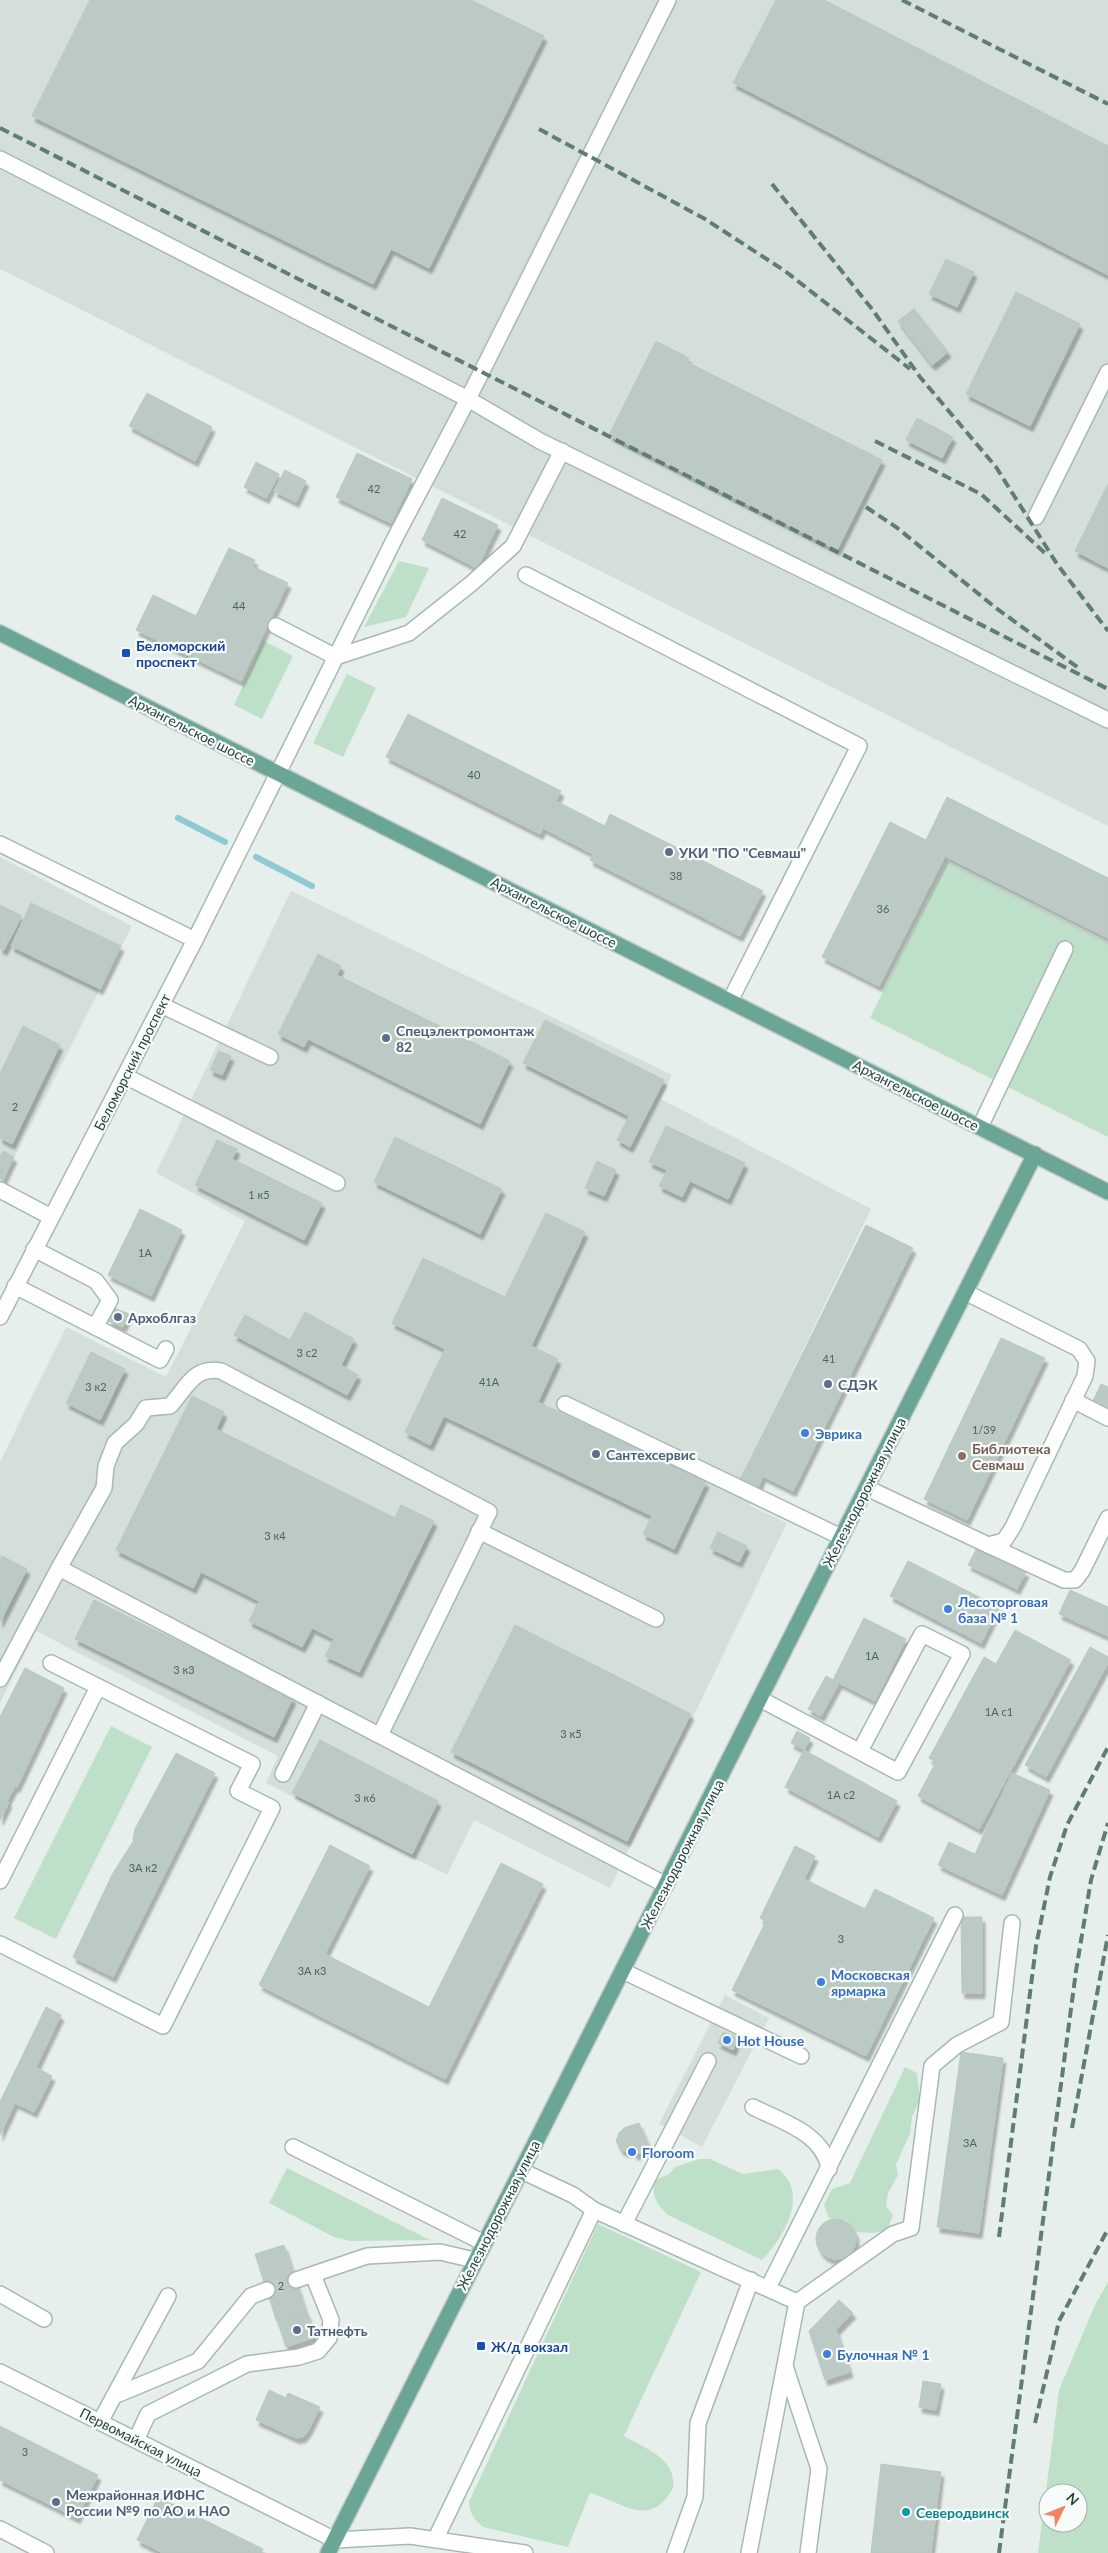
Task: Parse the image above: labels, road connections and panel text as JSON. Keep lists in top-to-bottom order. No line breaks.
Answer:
{"streets":{"main road":["Архангельское шоссе","Железнодорожная улица"],"street":["Беломорский проспект","Первомайская улица"]},"crossings":[["Архангельское шоссе","Беломорский проспект"],["Архангельское шоссе","Железнодорожная улица"],["Железнодорожная улица","Первомайская улица"]],"places":{"transit":["Беломорский проспект","Ж/д вокзал"],"other":["УКИ \"ПО \"Севмаш\"","Спецэлектромонтаж 82","Архоблгаз","СДЭК","Эврика","Сантехсервис","Библиотека Севмаш","Лесоторговая база № 1","Московская ярмарка","Hot House","Floroom","Татнефть","Булочная № 1","Межрайонная ИФНС России №9 по АО и НАО","Северодвинск"]},"house_numbers":["42","42","44","40","38","36","2","1 к5","1А","3 с2","41","41А","3 к2","1/39","3 к4","1А","3 к3","1А с1","3 к5","1А с2","3 к6","3А к2","3","3А к3","3А","2","3"],"north":"top right"}
